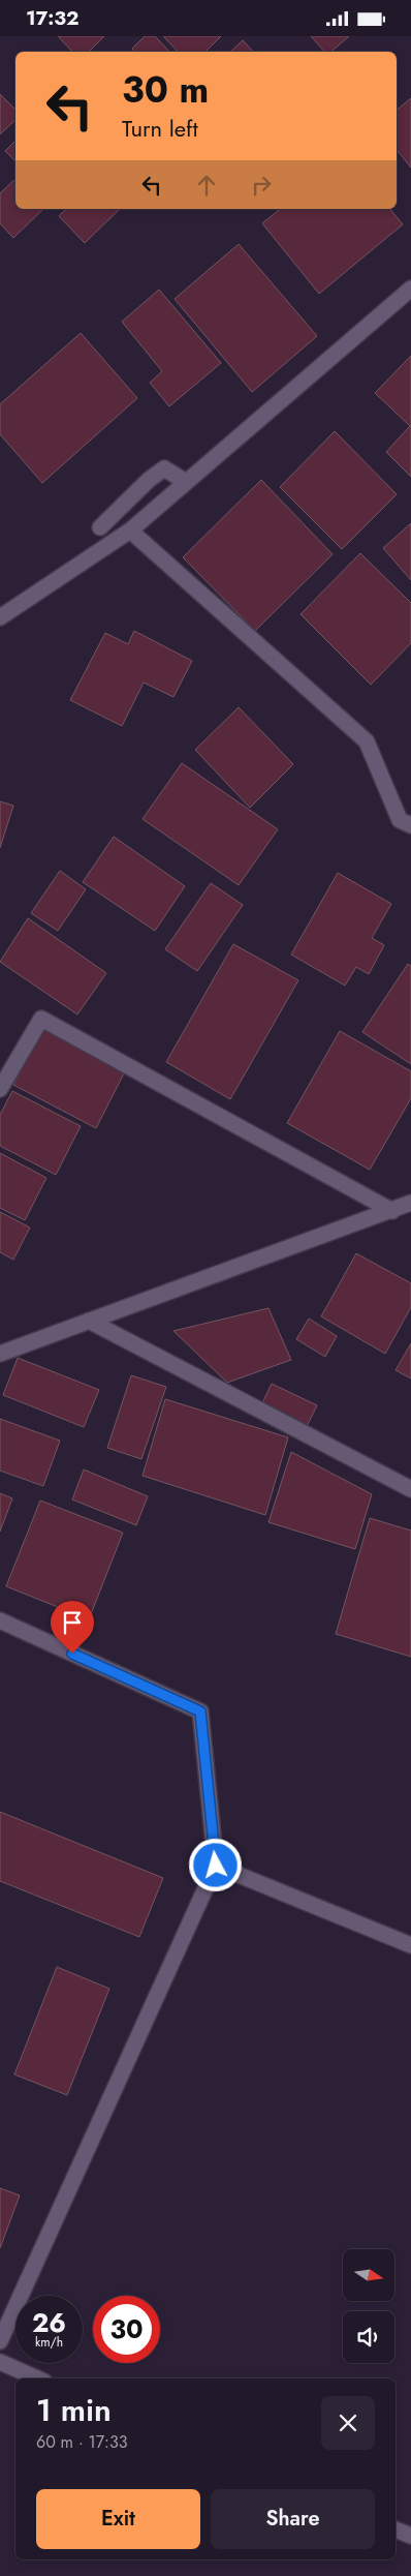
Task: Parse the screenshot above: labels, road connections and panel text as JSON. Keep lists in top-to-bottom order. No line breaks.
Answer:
{"north":"right","page":{"status":"17:32","turn":["30 m","Turn left"],"speed":"26 km/h","limit":"30","heading":["1 min","60 m · 17:33"],"buttons":["Exit","Share"]}}
